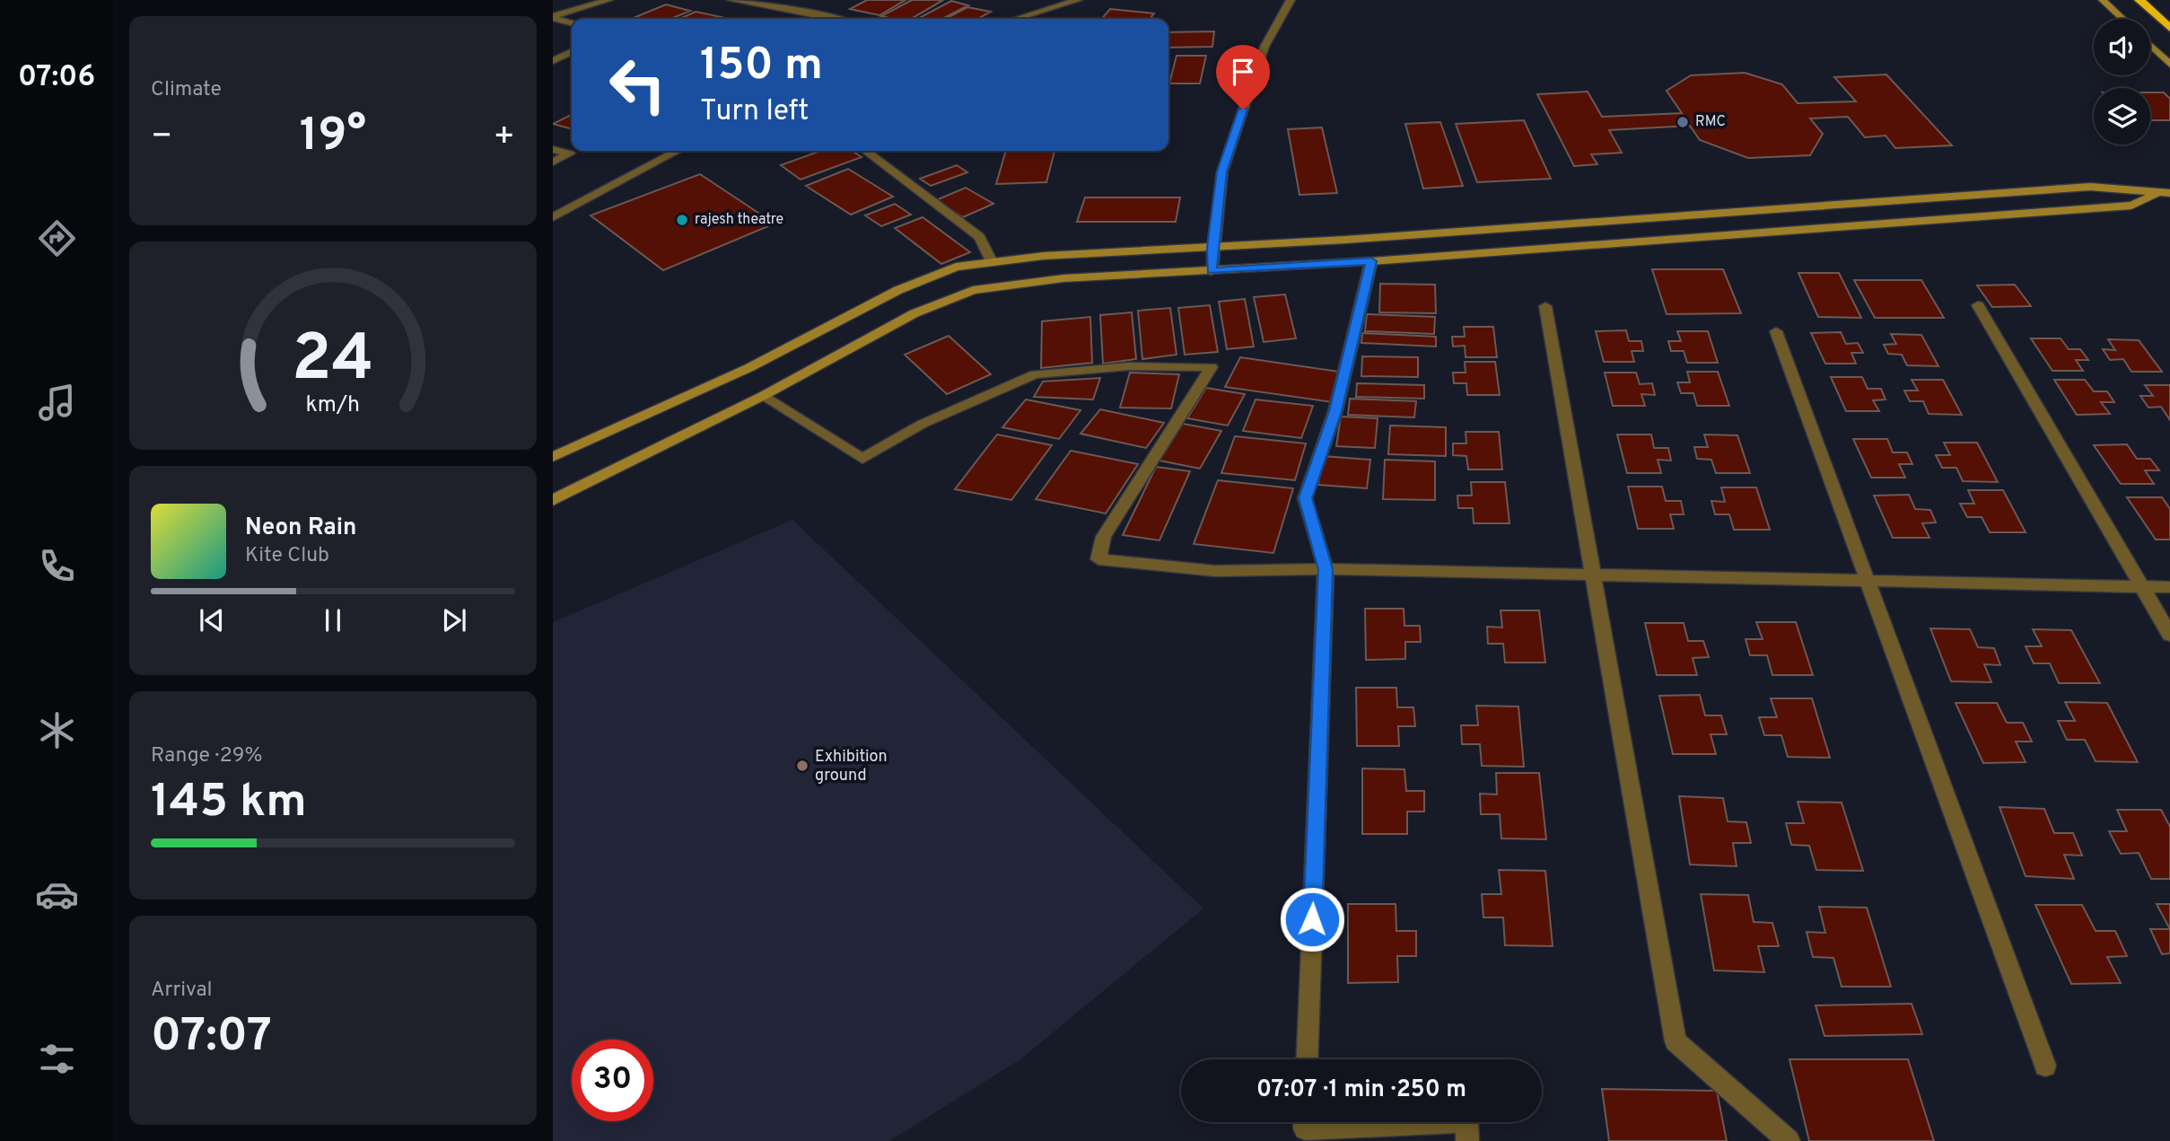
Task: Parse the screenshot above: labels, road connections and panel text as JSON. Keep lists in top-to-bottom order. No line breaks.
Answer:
{"places":["RMC","rajesh theatre","Exhibition ground"],"page":{"tabs":"07:06","tile":["Climate",["Range · 29%","145 km"],["Arrival","07:07"]],"turn":["150 m","Turn left"],"heat":["−","19°","+"],"song":["Neon Rain","Kite Club"],"limit":"30","trip":"07:07 · 1 min · 250 m","gauge":["24","km/h"]}}
